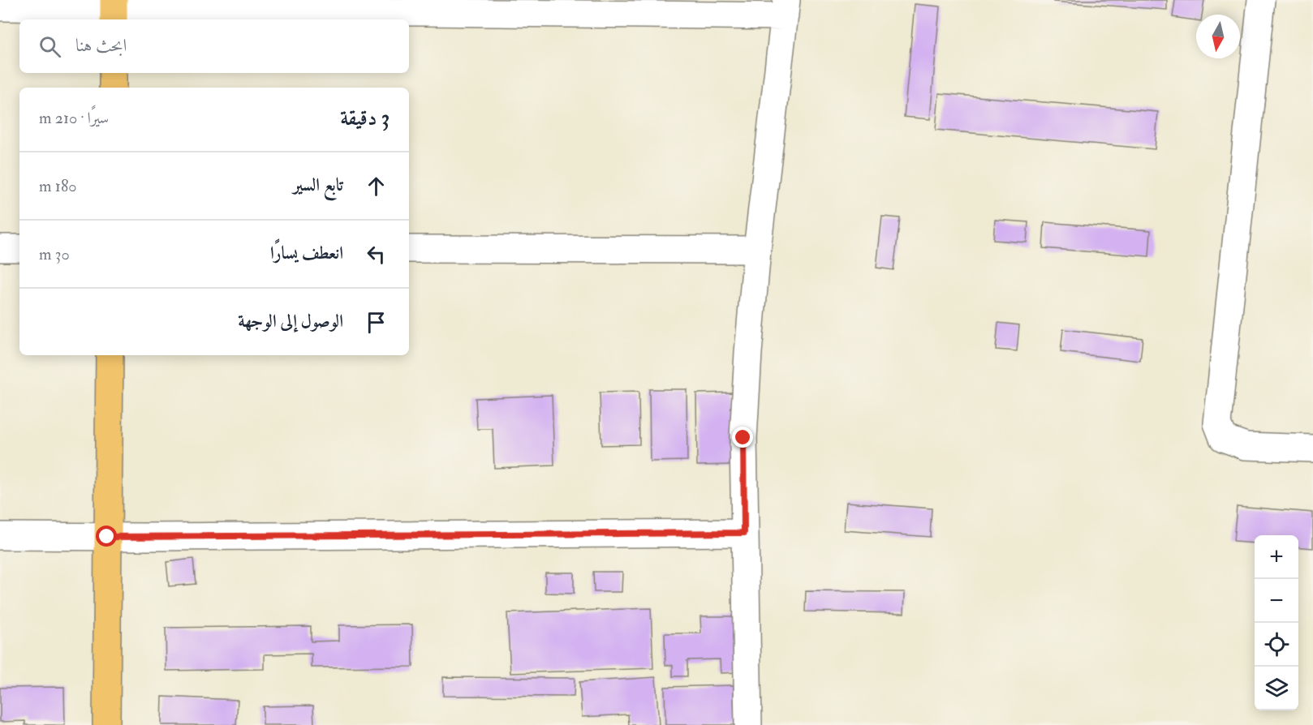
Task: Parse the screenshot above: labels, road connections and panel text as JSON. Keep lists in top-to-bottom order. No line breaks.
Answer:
{"north":"bottom","page":{"search":"ابحث هنا","heading":["3 دقيقة","سيرًا · 210 m"],"list":[["تابع السير","180 m"],["انعطف يسارًا","30 m"],"الوصول إلى الوجهة"],"map_buttons":["+","−"]}}
